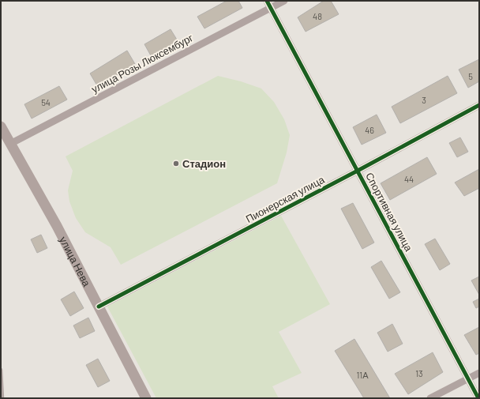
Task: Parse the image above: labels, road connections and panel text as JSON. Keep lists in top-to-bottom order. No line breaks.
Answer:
{"streets":{"main road":["улица Нева"],"street":["улица Розы Люксембург","Пионерская улица","Спортивная улица"]},"crossings":[["улица Розы Люксембург","Спортивная улица"],["улица Розы Люксембург","улица Нева"],["Пионерская улица","Спортивная улица"],["Пионерская улица","улица Нева"]],"places":["Стадион"],"house_numbers":["48","5","3","54","46","44","13","11А"]}
